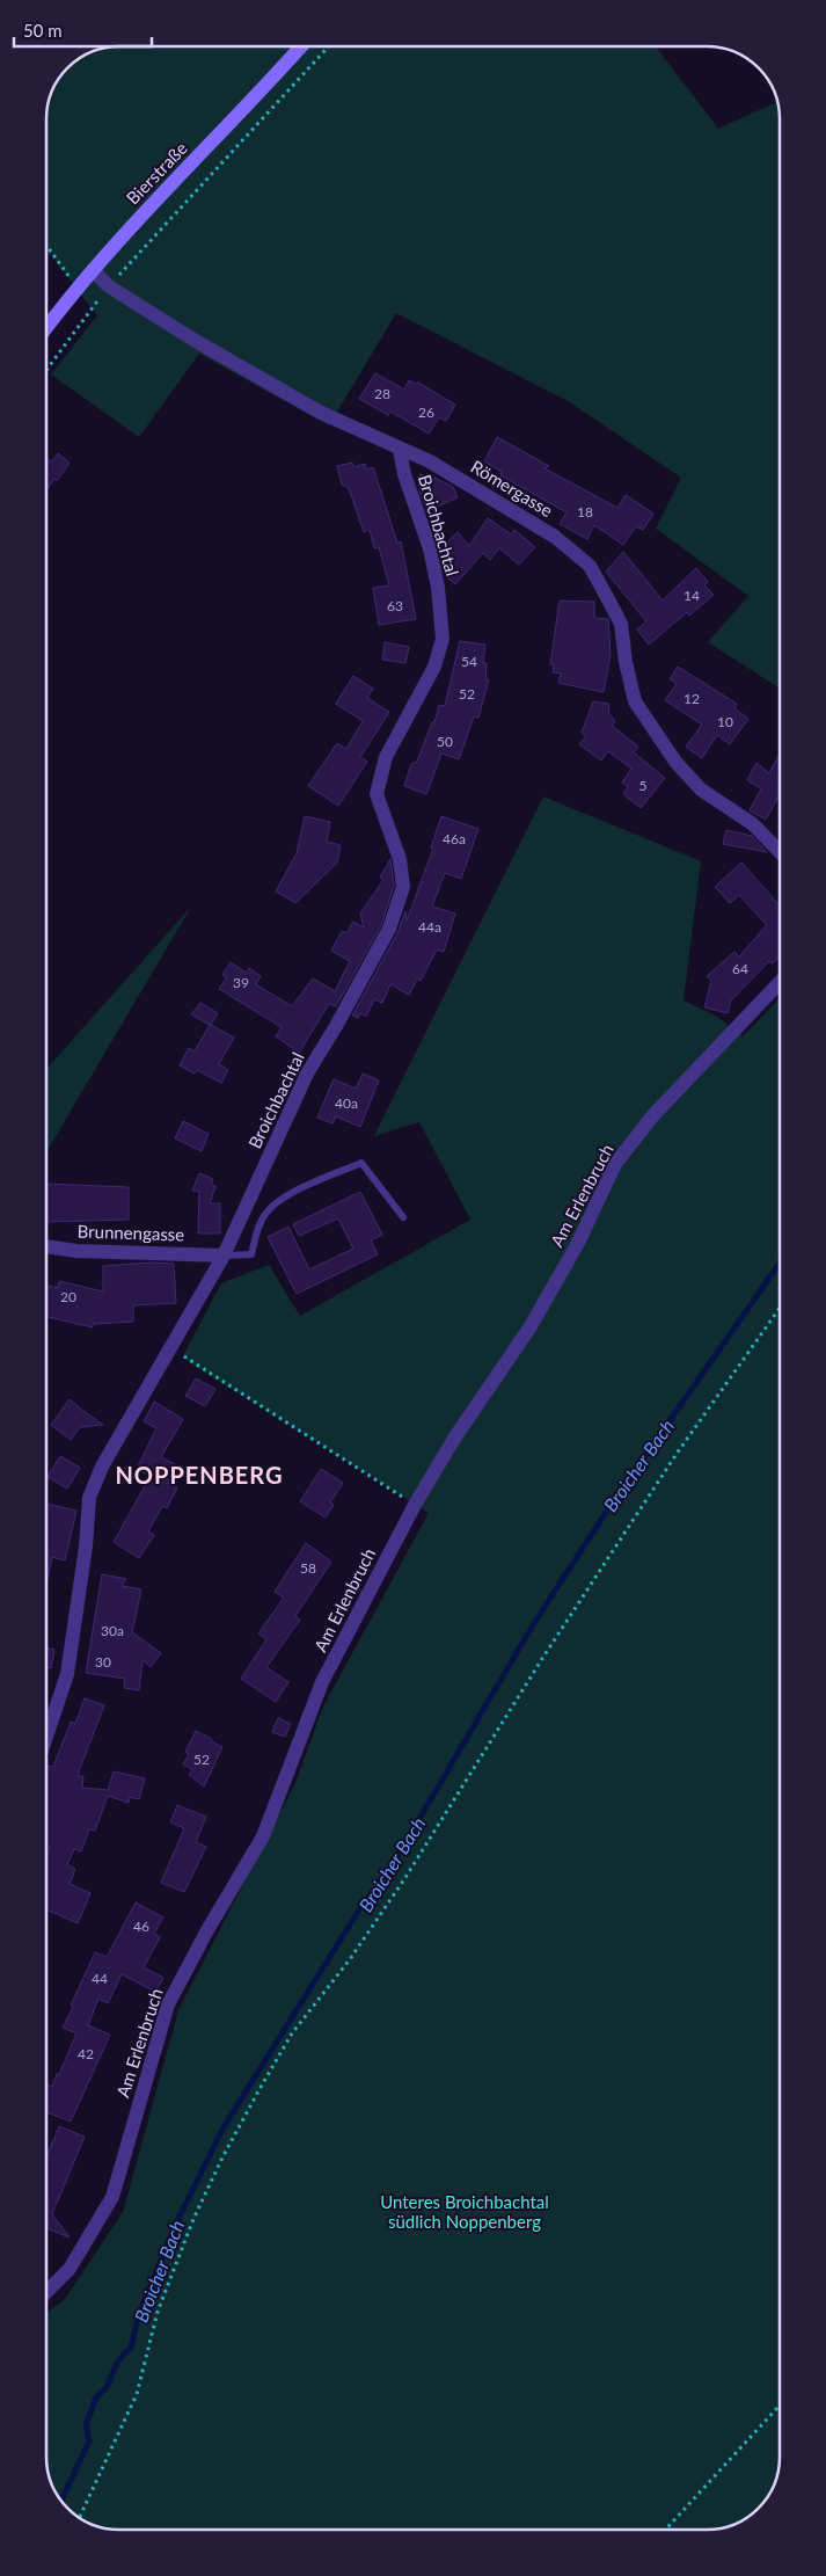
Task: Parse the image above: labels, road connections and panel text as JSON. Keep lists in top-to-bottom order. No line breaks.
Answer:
{"streets":{"main road":["Bierstraße"],"street":["Römergasse","Broichbachtal","Am Erlenbruch","Brunnengasse"]},"crossings":[["Bierstraße","Römergasse"],["Römergasse","Broichbachtal"],["Broichbachtal","Brunnengasse"]],"districts":["NOPPENBERG"],"water":["Broicher Bach"],"parks":["Unteres Broichbachtal südlich Noppenberg"],"house_numbers":["28","26","18","14","63","54","52","12","10","50","5","46a","44a","64","39","40a","20","58","30a","30","52","46","44","42"],"scale_bar":"50 m"}
